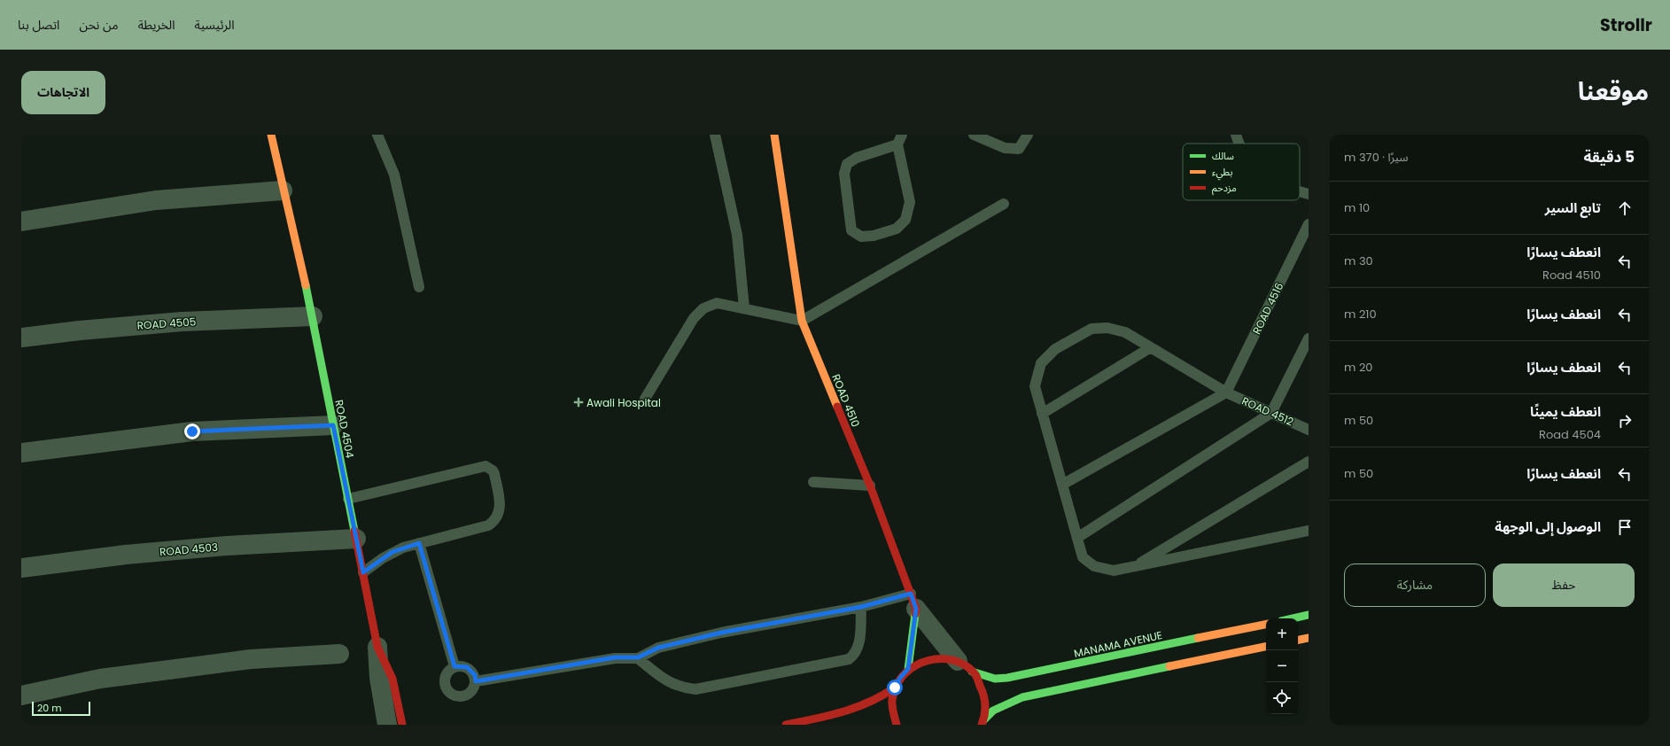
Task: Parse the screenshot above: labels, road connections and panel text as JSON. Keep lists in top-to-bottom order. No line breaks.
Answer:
{"streets":{"street":["ROAD 4505","ROAD 4510","ROAD 4504","ROAD 4503","MANAMA AVENUE"],"lane":["ROAD 4516","ROAD 4512"]},"crossings":[["ROAD 4516","ROAD 4512"],["ROAD 4505","ROAD 4504"],["ROAD 4510","MANAMA AVENUE"],["ROAD 4504","ROAD 4503"]],"places":{"health":["Awali Hospital"]},"legend":["سالك","بطيء","مزدحم"],"scale_bar":"20 m","page":{"header":"Strollr","nav":["الرئيسية","الخريطة","من نحن","اتصل بنا"],"title":"موقعنا","buttons":["الاتجاهات",["حفظ","مشاركة"]],"heading":["5 دقيقة","سيرًا · 370 m"],"list":[["تابع السير","10 m"],["انعطف يسارًا","Road 4510","30 m"],["انعطف يسارًا","210 m"],["انعطف يسارًا","20 m"],["انعطف يمينًا","Road 4504","50 m"],["انعطف يسارًا","50 m"],"الوصول إلى الوجهة"],"map_buttons":["+","−"],"scale":"20 m"}}
